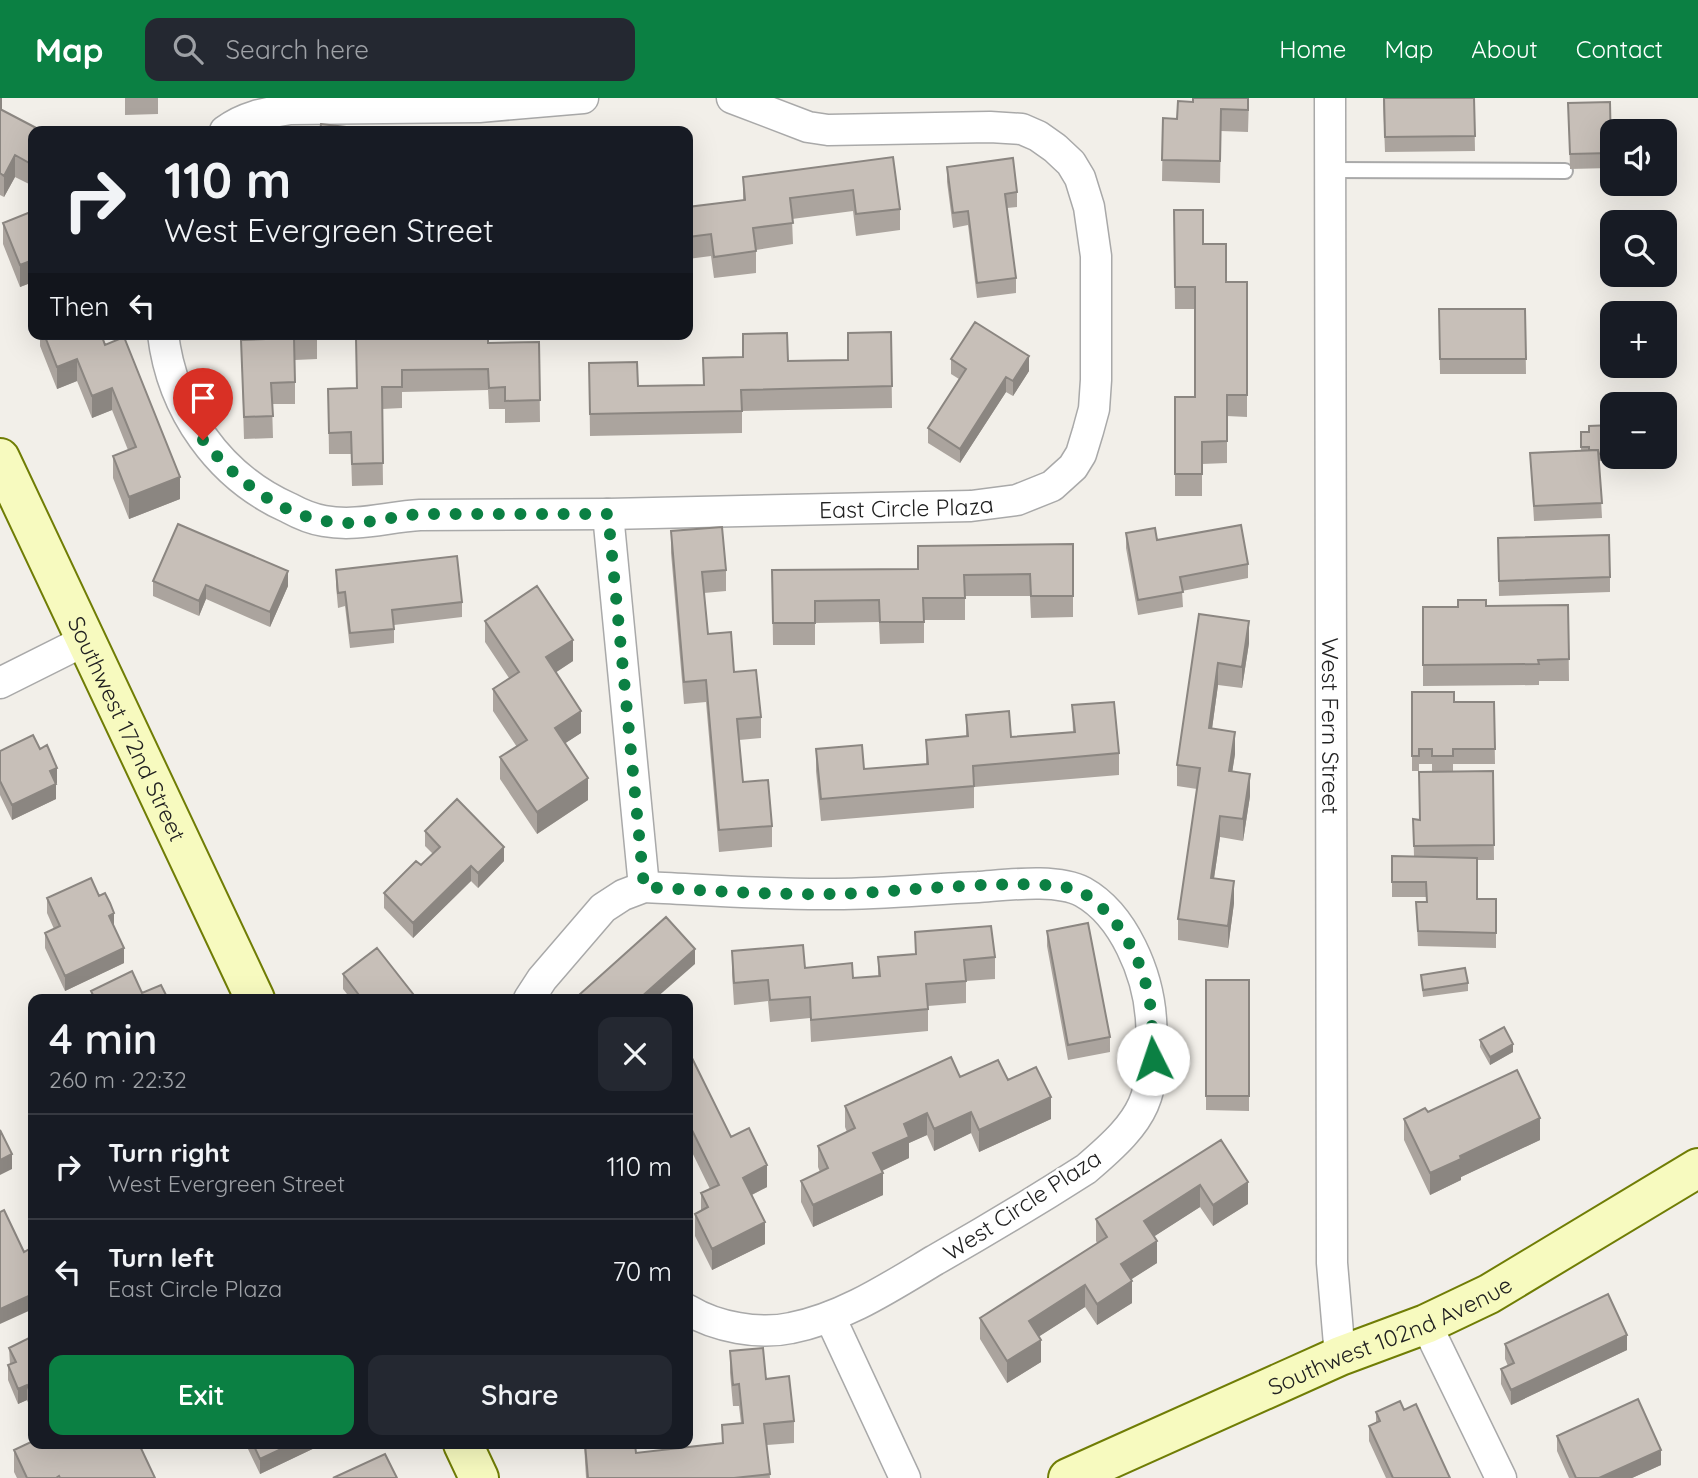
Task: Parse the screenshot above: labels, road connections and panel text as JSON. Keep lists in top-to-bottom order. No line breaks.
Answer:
{"streets":{"street":["East Circle Plaza","West Fern Street","Southwest 172nd Street","West Circle Plaza","Southwest 102nd Avenue"]},"crossings":[["West Fern Street","Southwest 102nd Avenue"]],"page":{"header":"Map","search":"Search here","nav":["Home","Map","About","Contact"],"map_buttons":["+","−"],"turn":["110 m","West Evergreen Street"],"then":"Then","heading":["4 min","260 m · 22:32"],"list":[{"name":"Turn right","note":"West Evergreen Street","value":"110 m"},{"name":"Turn left","note":"East Circle Plaza","value":"70 m"}],"buttons":["Exit","Share"]}}
